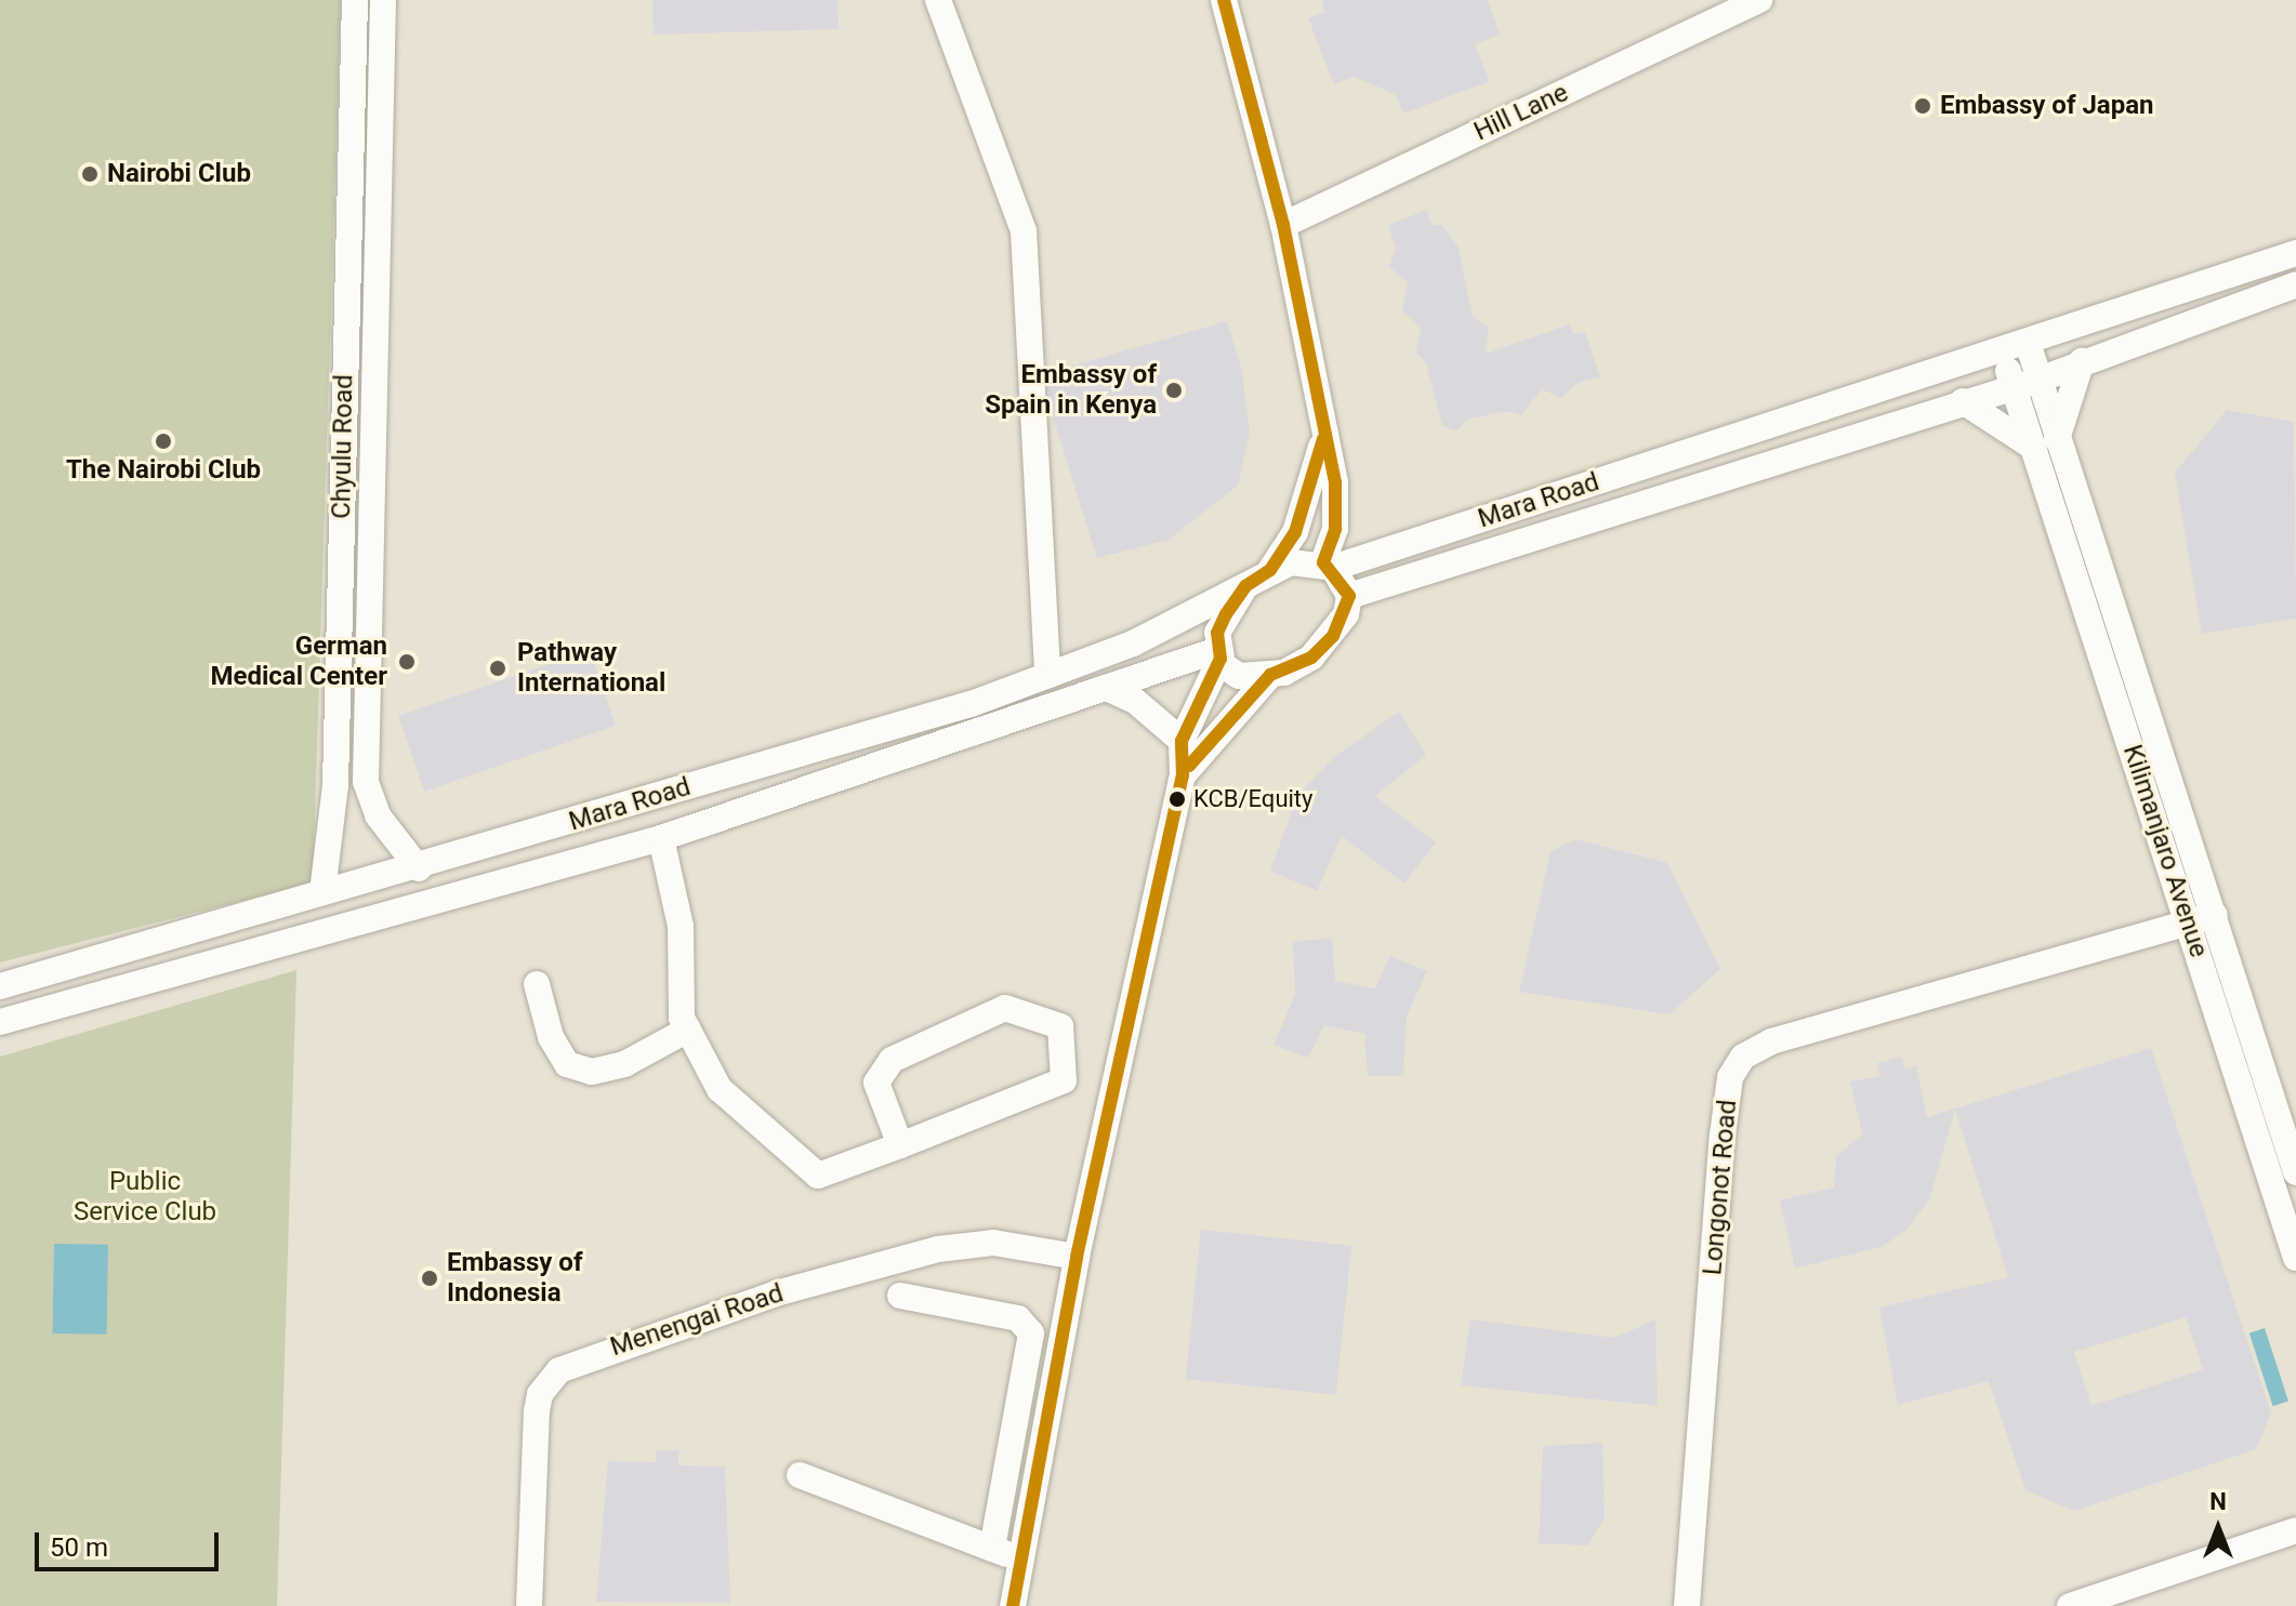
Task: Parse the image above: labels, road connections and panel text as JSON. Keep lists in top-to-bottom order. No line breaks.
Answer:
{"streets":{"street":["Hill Lane","Chyulu Road","Mara Road","Kilimanjaro Avenue","Longonot Road","Menengai Road"]},"crossings":[["Chyulu Road","Mara Road"],["Mara Road","Kilimanjaro Avenue"],["Kilimanjaro Avenue","Longonot Road"]],"parks":["Public Service Club"],"places":["Embassy of Japan","Nairobi Club","Embassy of Spain in Kenya","The Nairobi Club","German Medical Center","Pathway International","KCB/Equity","Embassy of Indonesia"],"scale_bar":"50 m","north":"top"}
